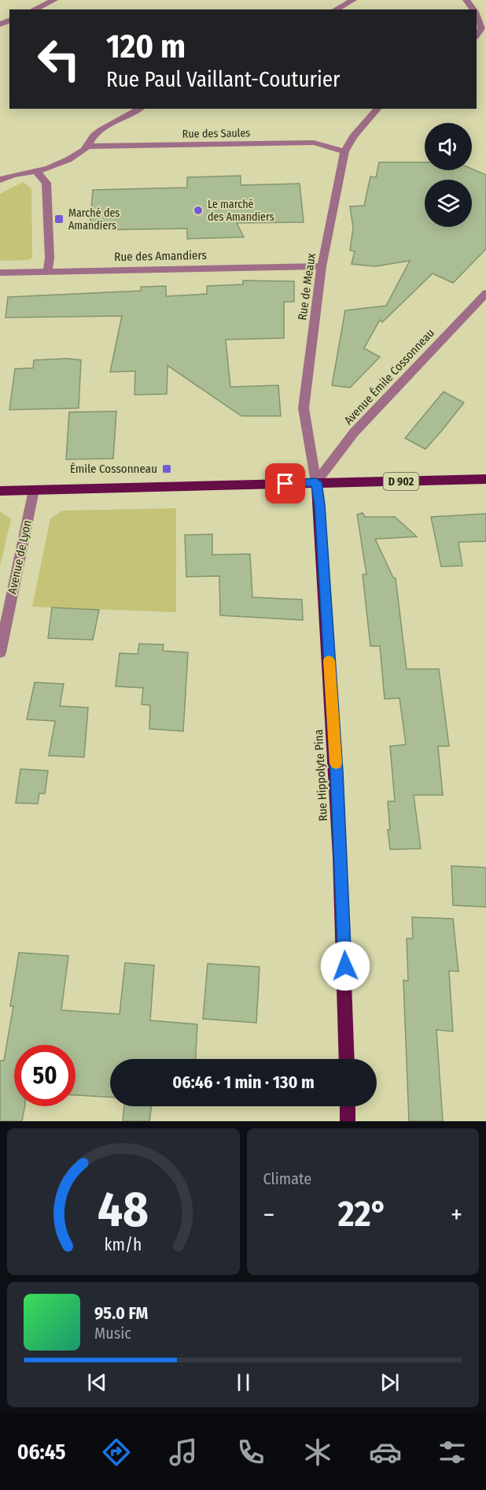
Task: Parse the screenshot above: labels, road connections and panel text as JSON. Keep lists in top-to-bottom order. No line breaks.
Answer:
{"streets":{"main road":["D 902","Rue Hippolyte Pina"],"street":["Rue des Saules","Rue des Amandiers","Rue de Meaux","Avenue Émile Cossonneau","Avenue de Lyon"]},"crossings":[["Rue des Saules","Rue de Meaux"],["Rue des Amandiers","Rue de Meaux"],["Rue de Meaux","Avenue Émile Cossonneau"],["Rue de Meaux","D 902"],["Rue de Meaux","Rue Hippolyte Pina"],["Avenue Émile Cossonneau","D 902"],["Avenue Émile Cossonneau","Rue Hippolyte Pina"],["D 902","Avenue de Lyon"],["D 902","Rue Hippolyte Pina"]],"places":{"other":["Le marché des Amandiers"],"transit":["Marché des Amandiers","Émile Cossonneau"]},"page":{"turn":["120 m","Rue Paul Vaillant-Couturier"],"limit":"50","trip":"06:46 · 1 min · 130 m","tile":"Climate","heat":["−","22°","+"],"song":["95.0 FM","Music"],"tabs":"06:45","gauge":["48","km/h"]}}
